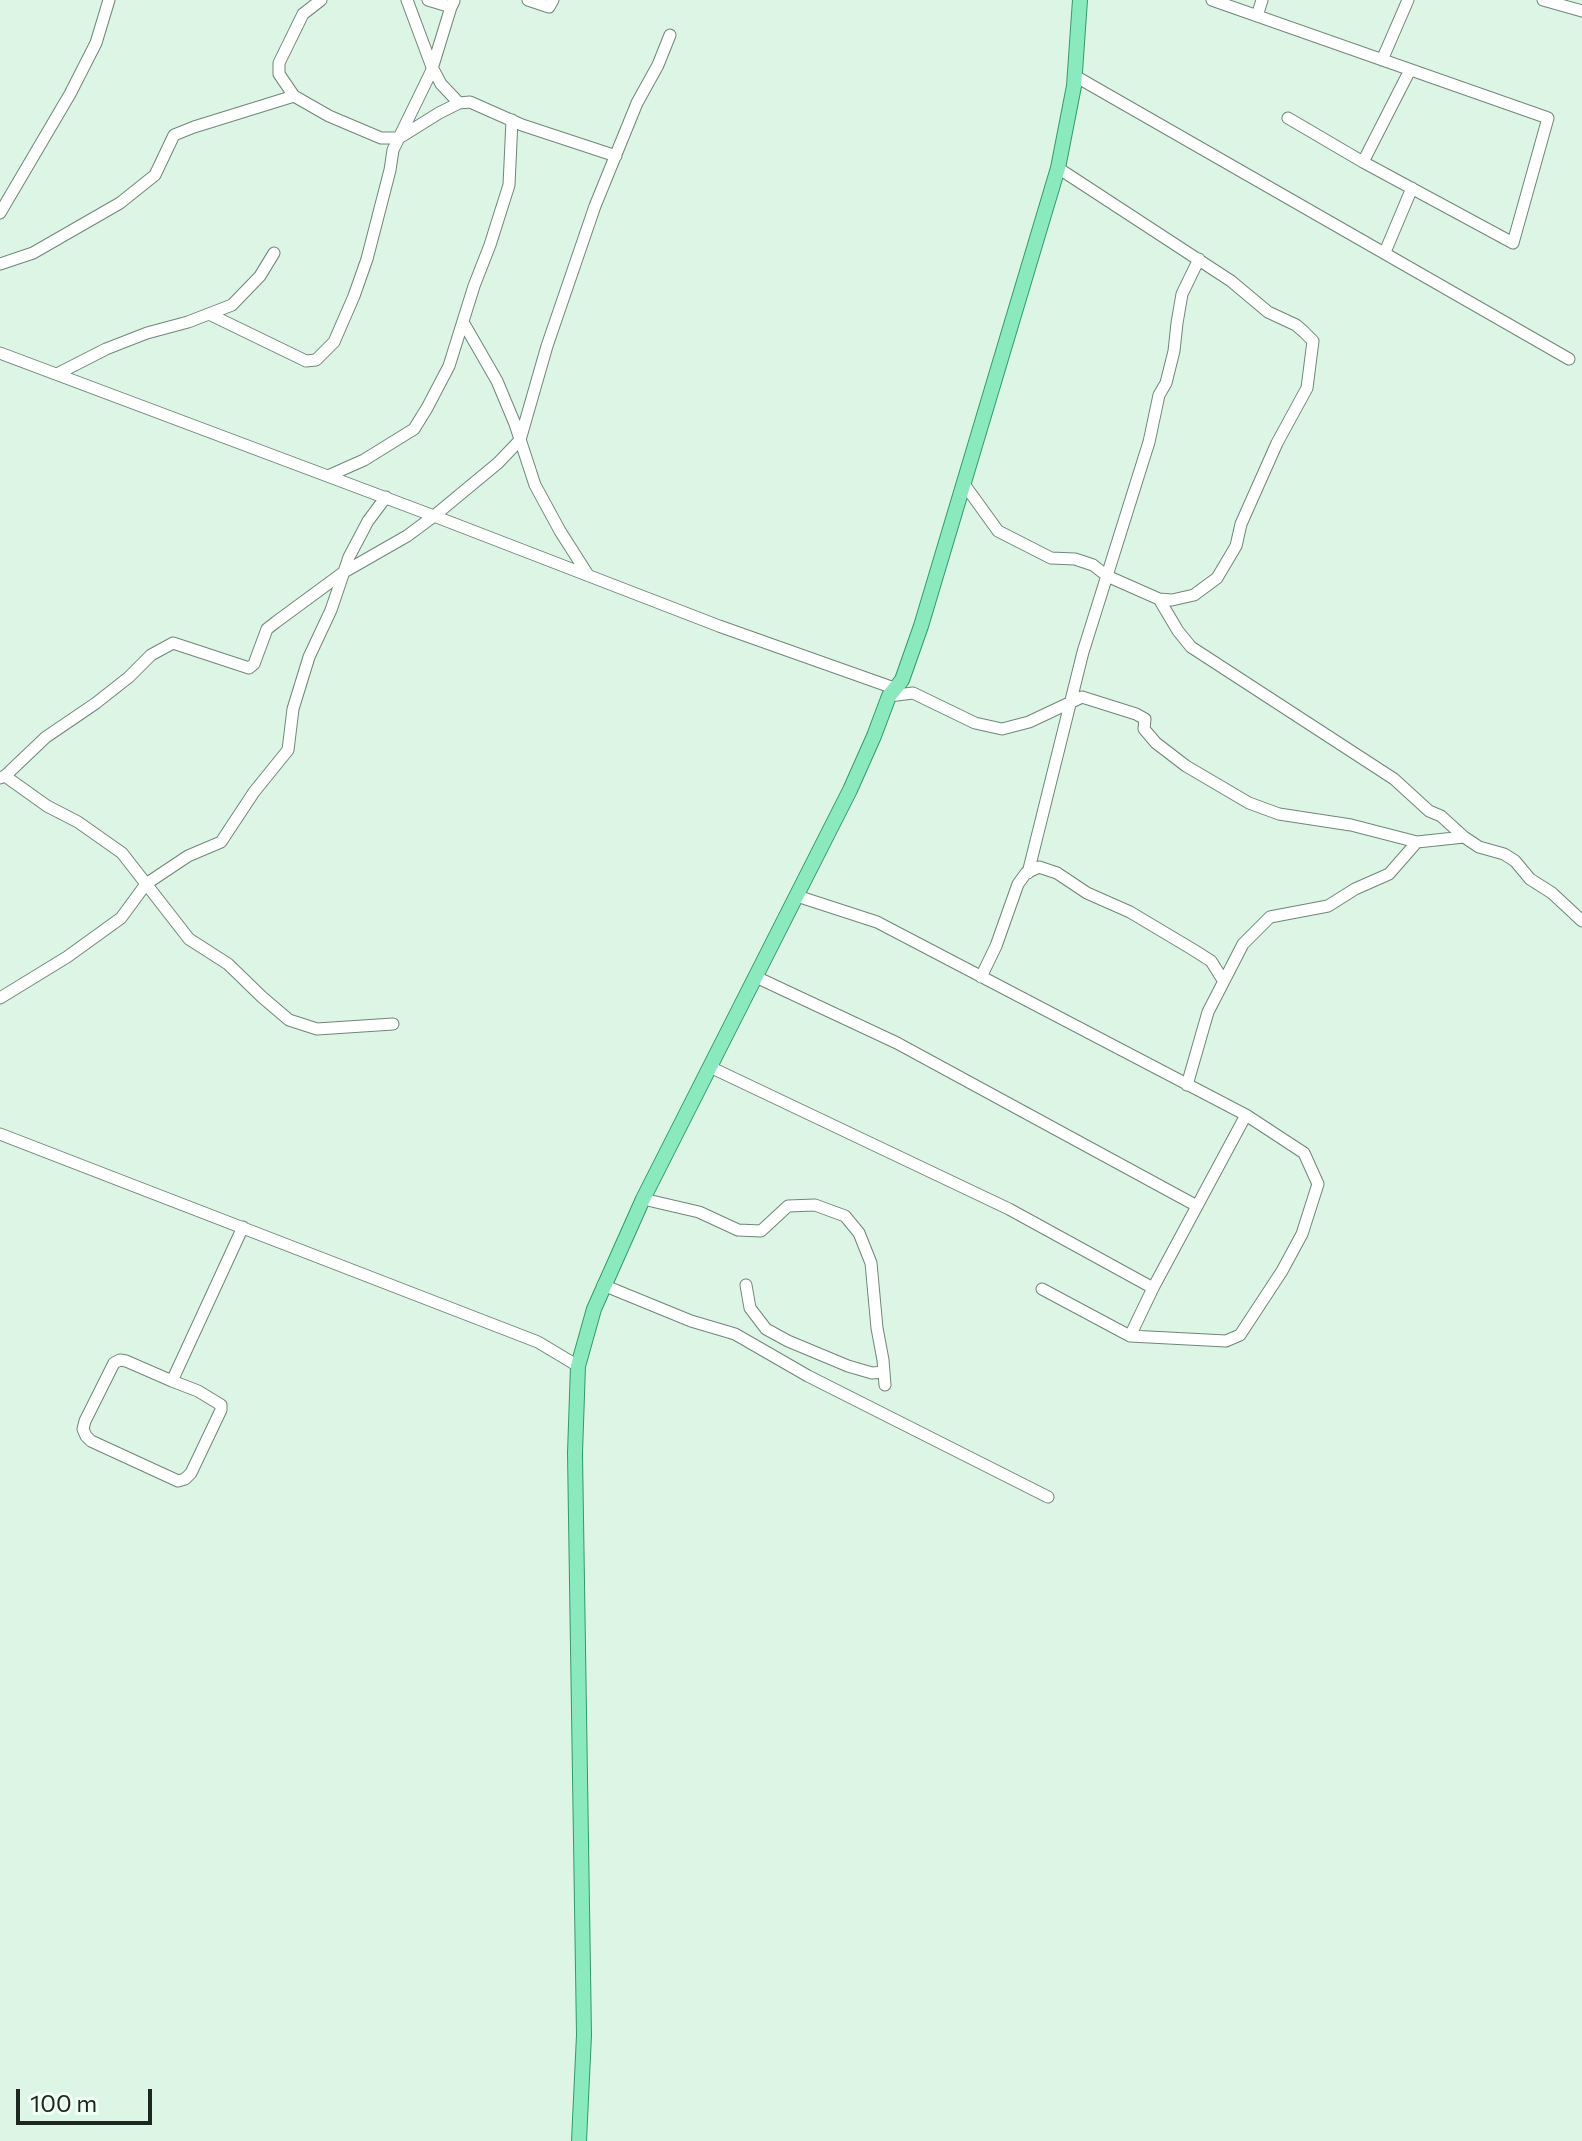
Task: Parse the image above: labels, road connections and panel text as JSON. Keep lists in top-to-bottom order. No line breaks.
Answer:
{"scale_bar":"100 m"}
